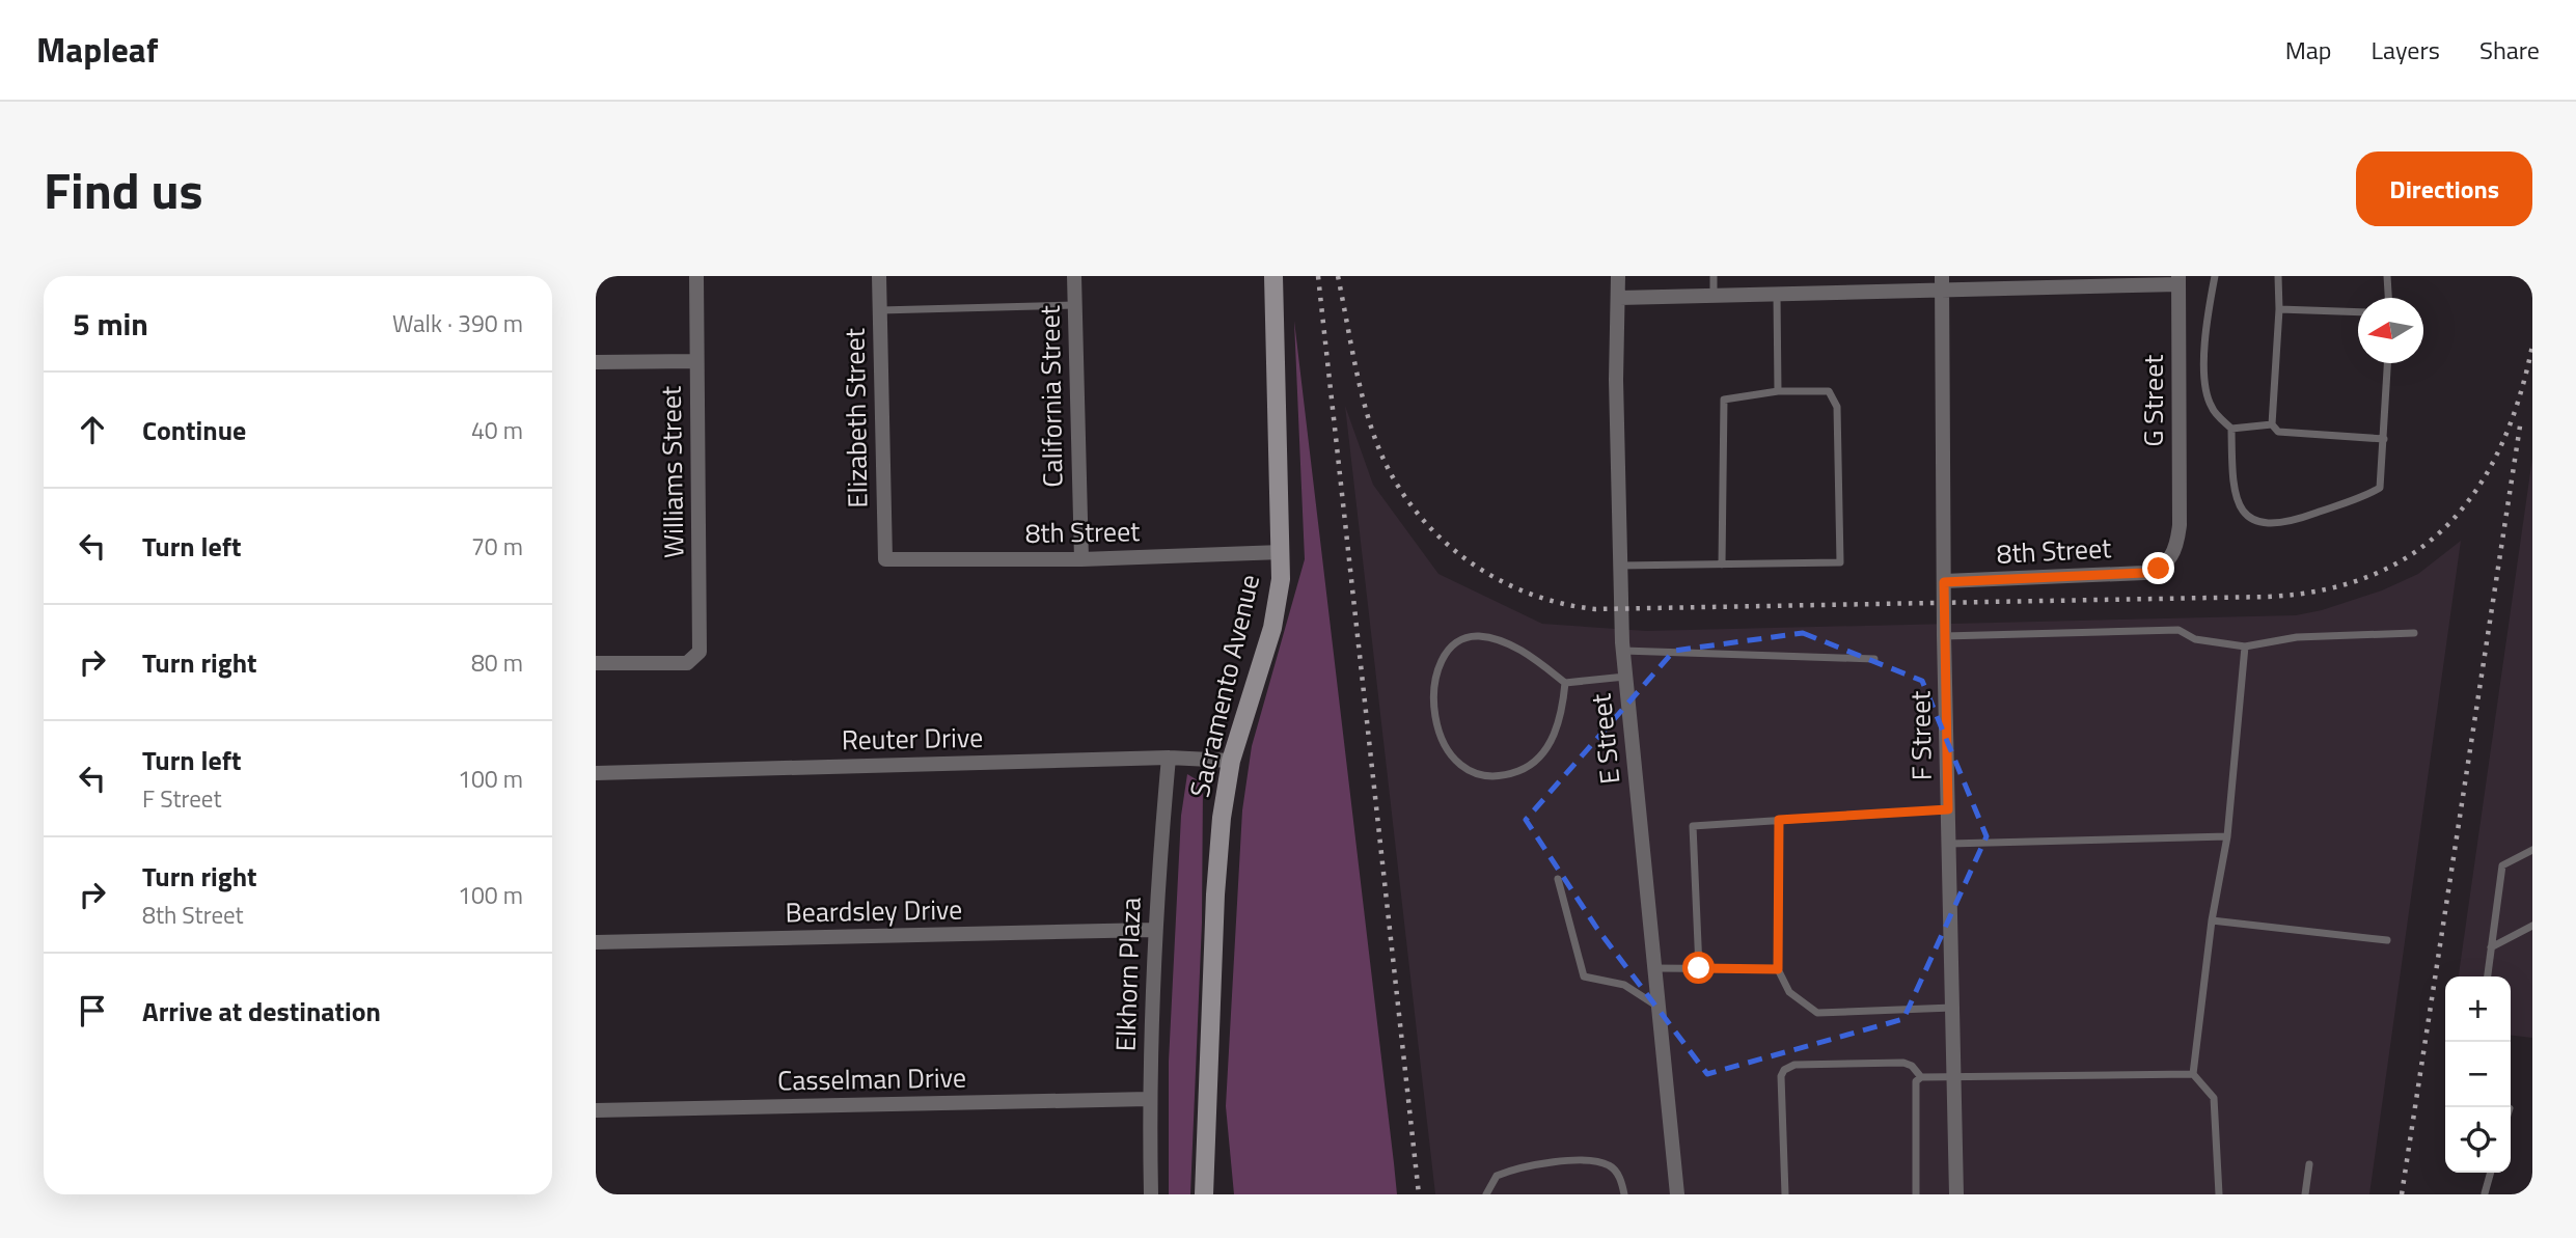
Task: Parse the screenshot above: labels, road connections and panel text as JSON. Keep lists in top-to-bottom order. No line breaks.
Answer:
{"streets":{"main road":["Sacramento Avenue"],"street":["California Street","G Street","Elizabeth Street","Williams Street","8th Street","F Street","Reuter Drive","E Street","Beardsley Drive","Elkhorn Plaza","Casselman Drive"]},"crossings":[["California Street","8th Street"],["G Street","8th Street"],["Elizabeth Street","8th Street"],["8th Street","Sacramento Avenue"],["8th Street","F Street"],["Sacramento Avenue","Reuter Drive"],["Reuter Drive","Elkhorn Plaza"],["Beardsley Drive","Elkhorn Plaza"],["Elkhorn Plaza","Casselman Drive"]],"north":"left","page":{"header":"Mapleaf","nav":["Map","Layers","Share"],"title":"Find us","buttons":"Directions","heading":["5 min","Walk · 390 m"],"list":[["Continue","40 m"],["Turn left","70 m"],["Turn right","80 m"],["Turn left","F Street","100 m"],["Turn right","8th Street","100 m"],"Arrive at destination"],"map_buttons":["+","−"]}}
